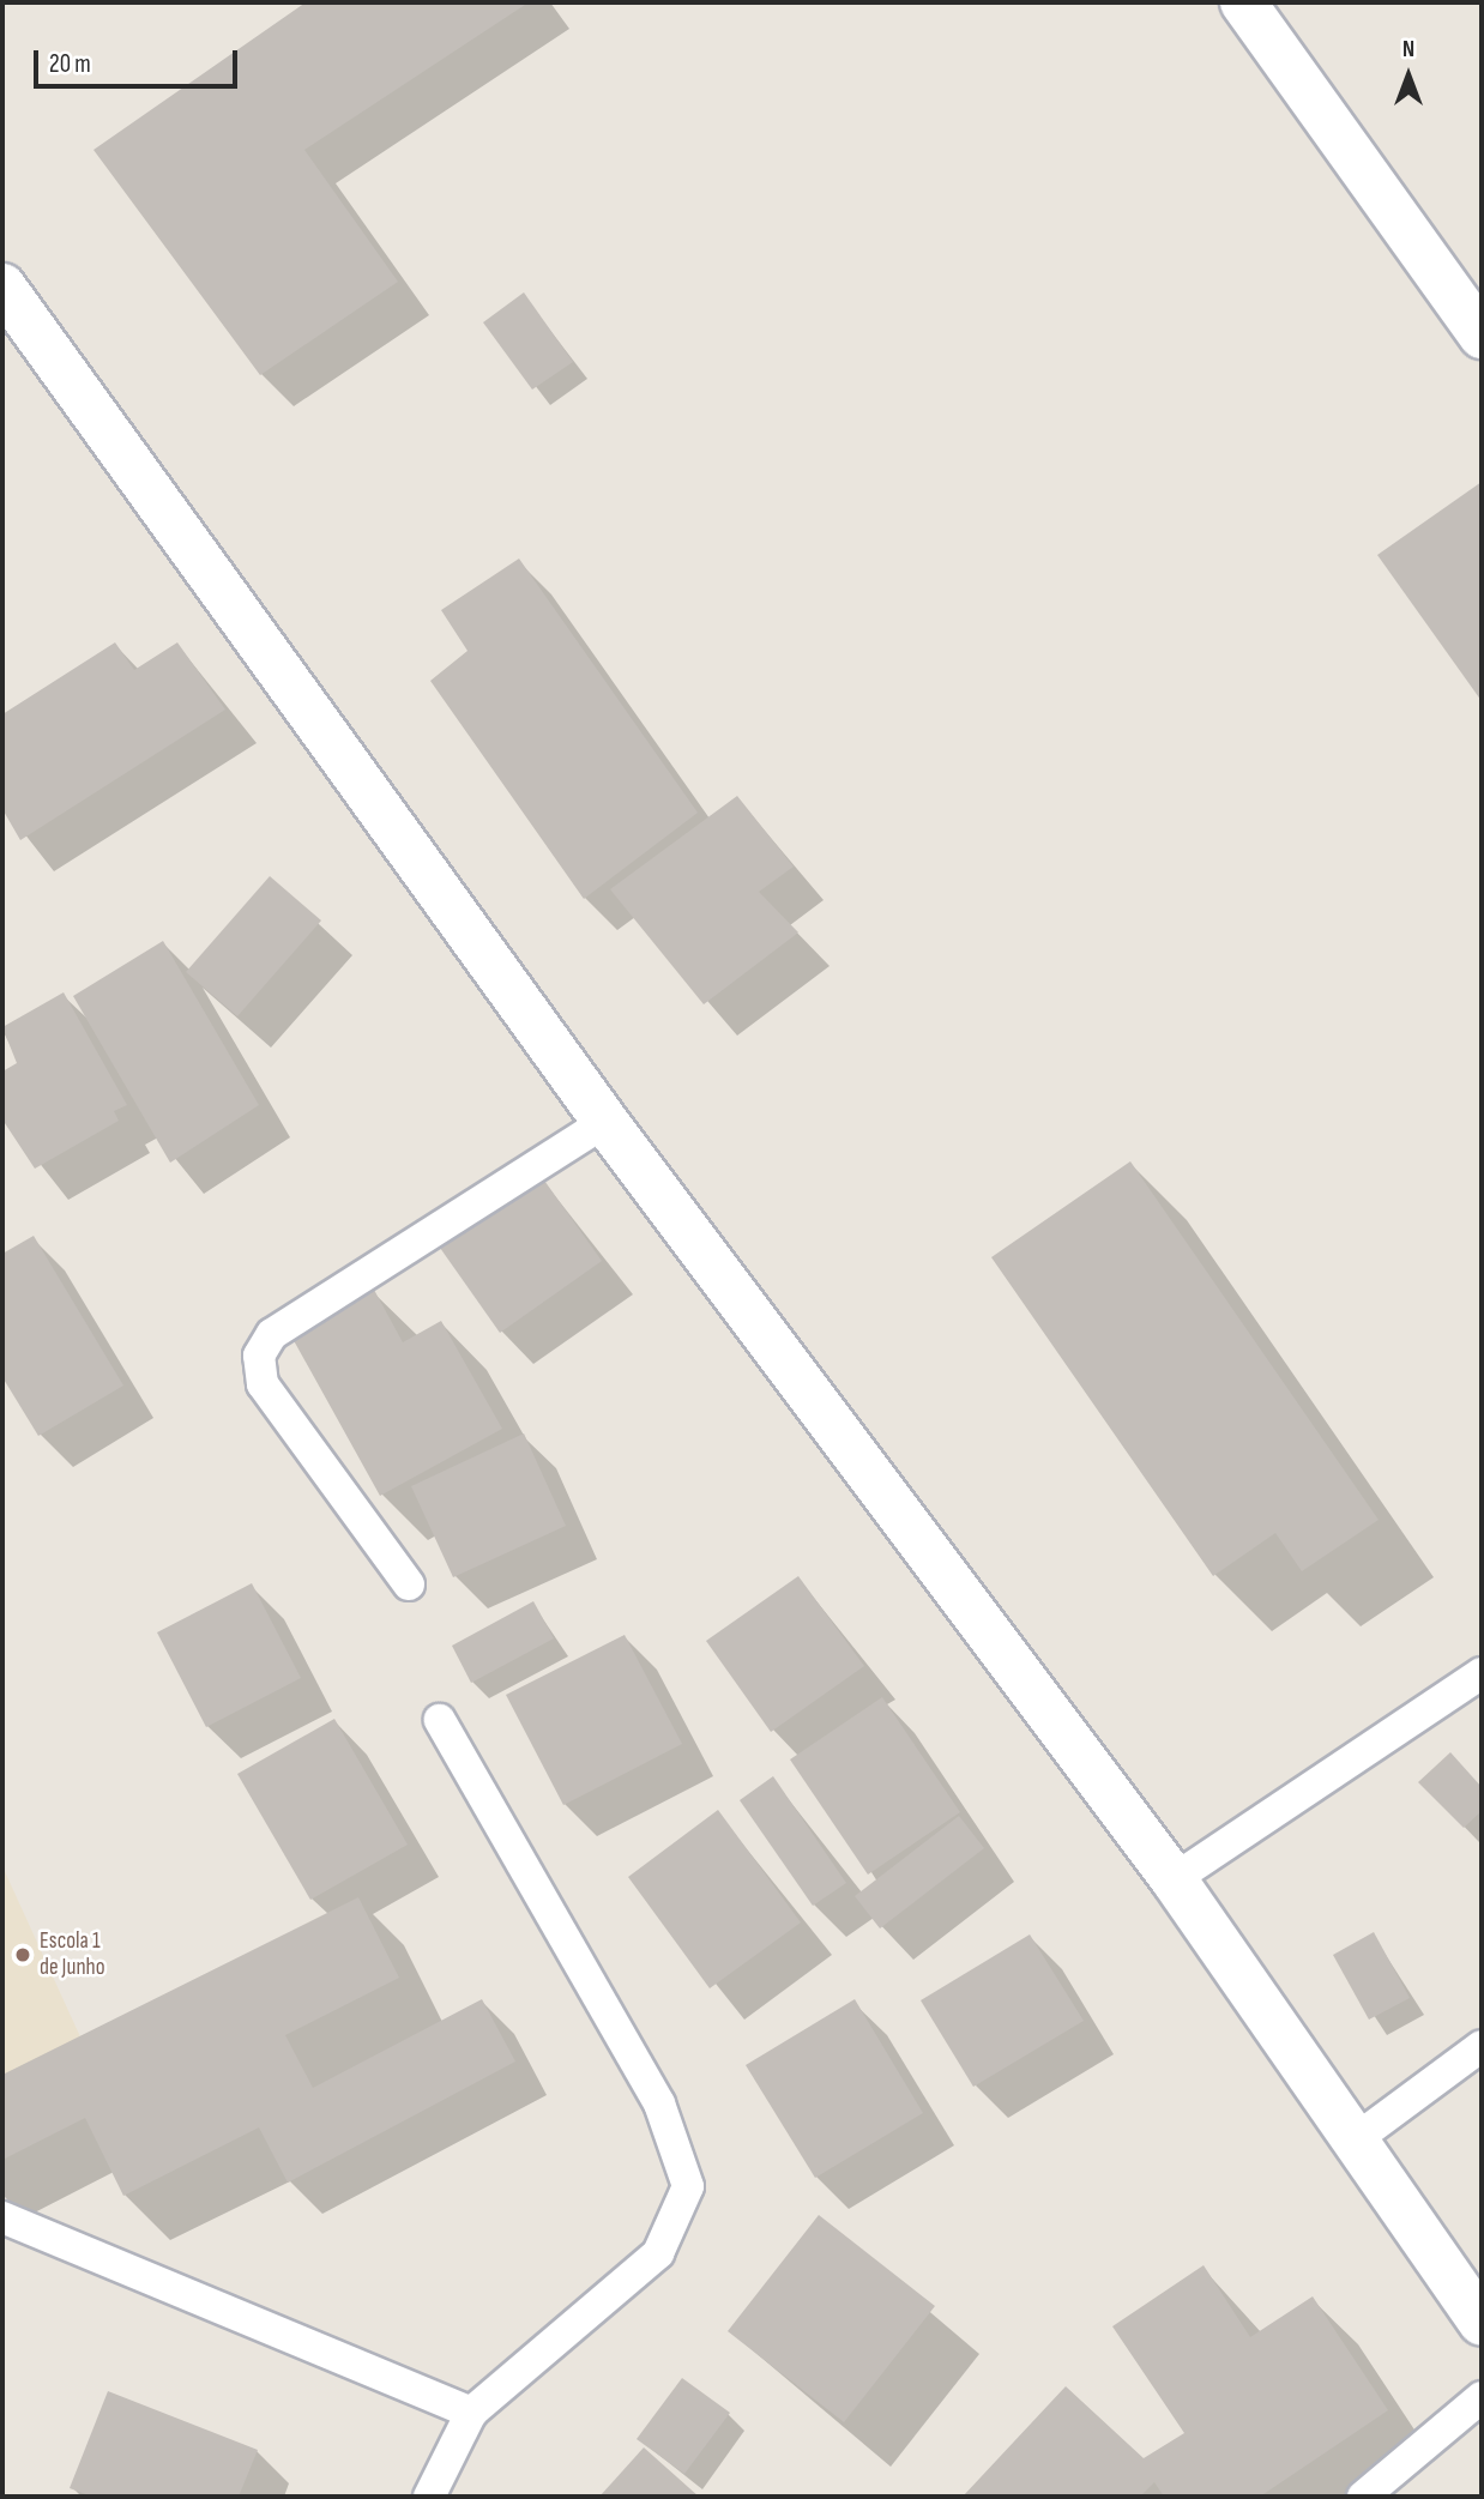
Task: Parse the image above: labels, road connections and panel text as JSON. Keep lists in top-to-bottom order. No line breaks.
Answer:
{"places":["Escola 1 de Junho"],"scale_bar":"20 m","north":"top"}
